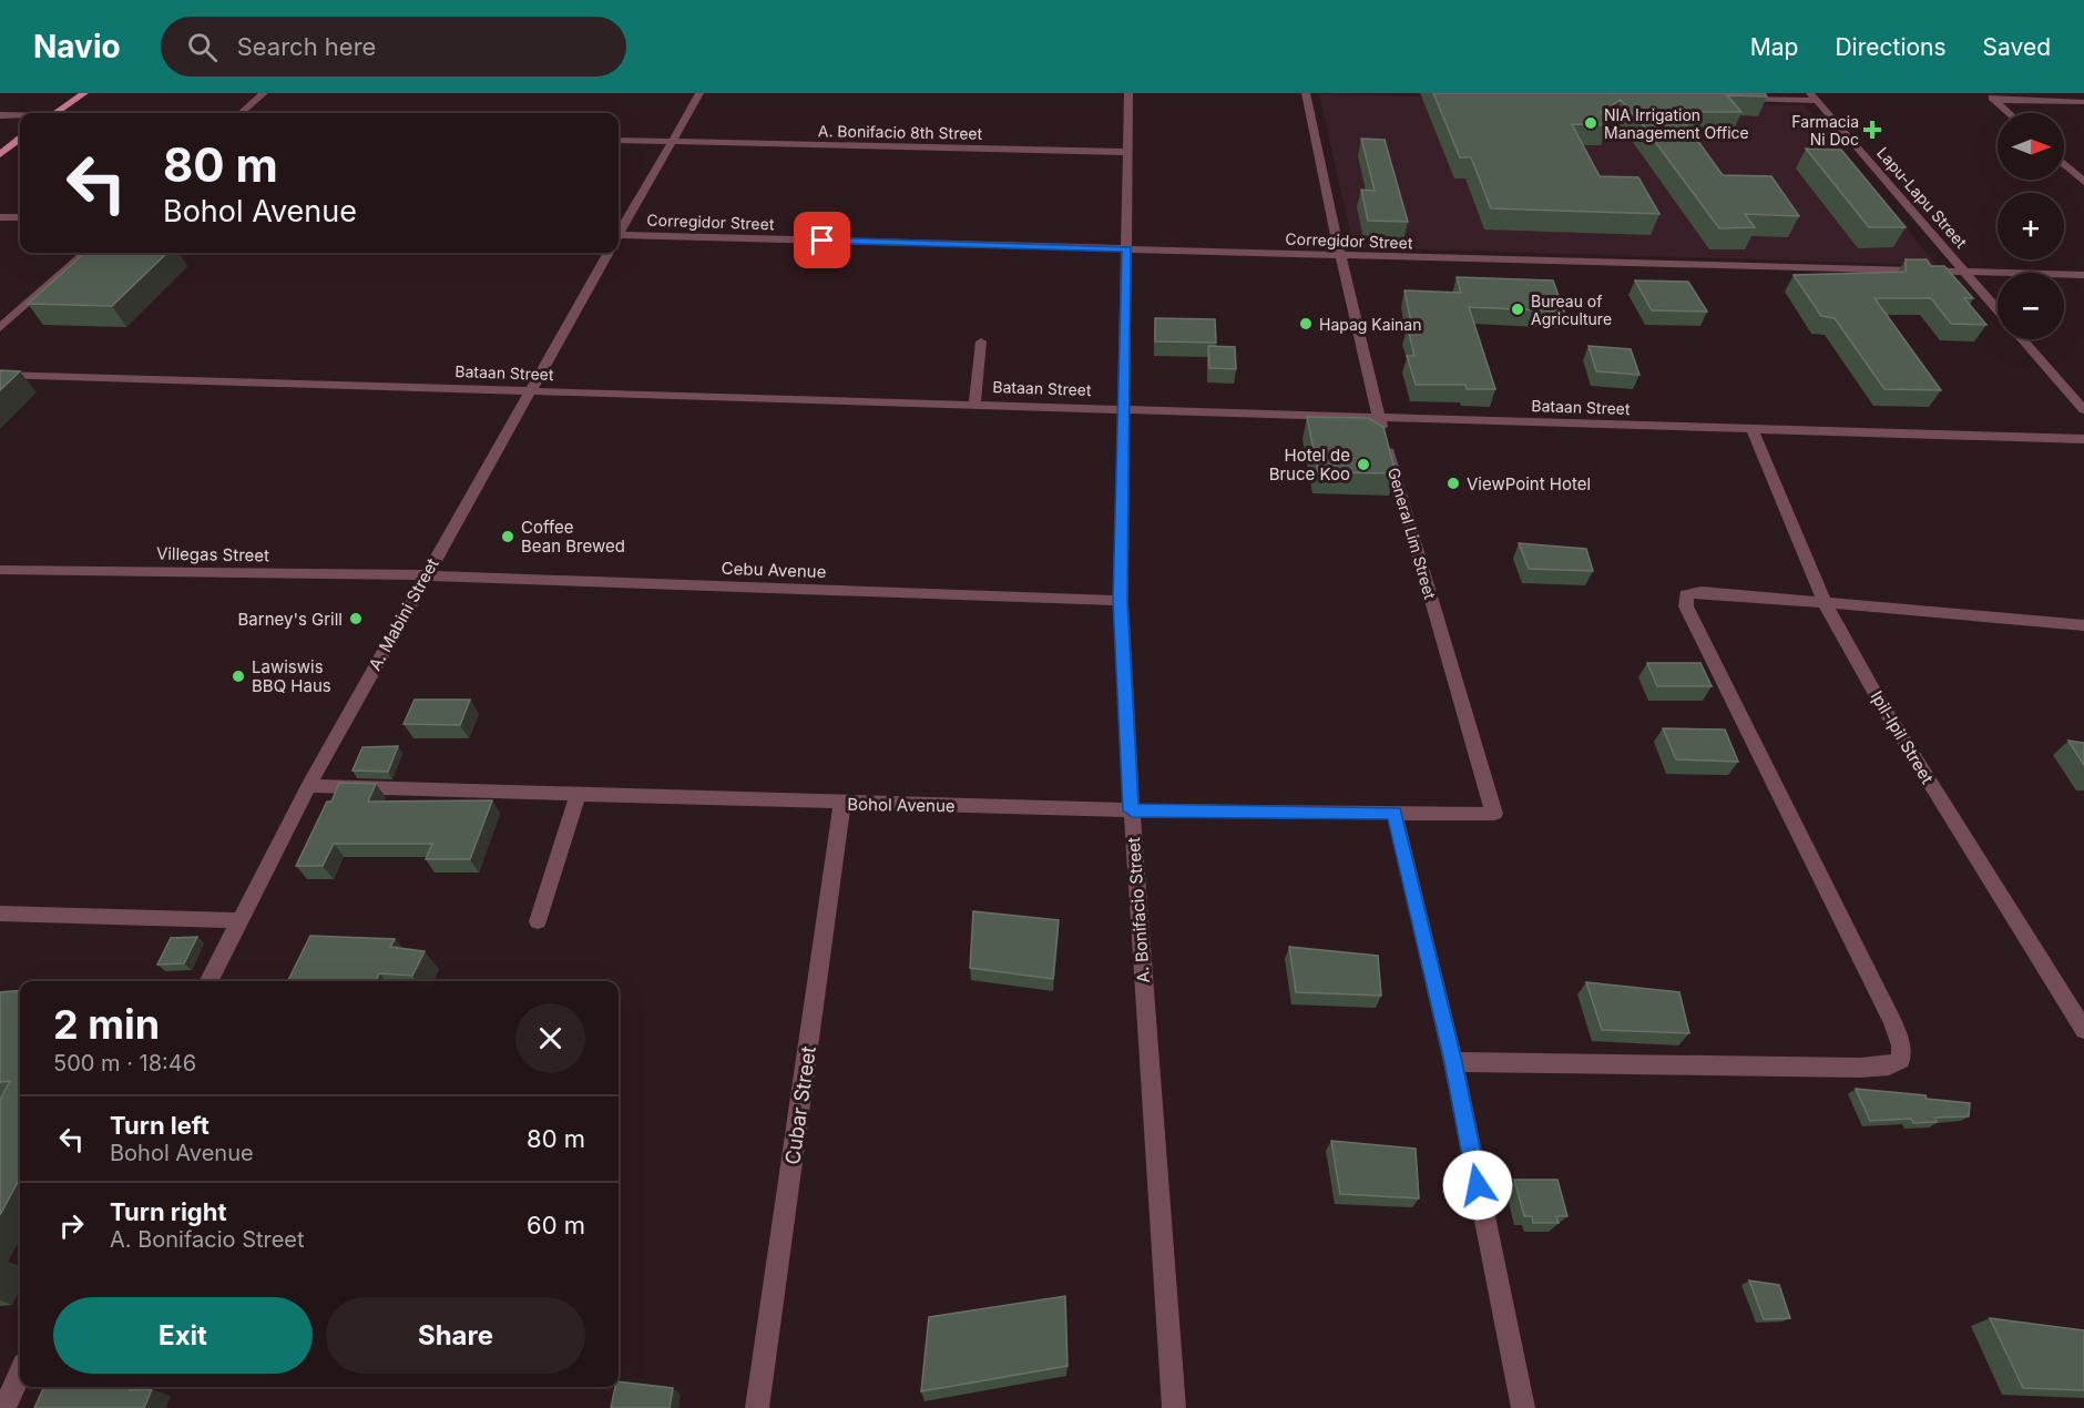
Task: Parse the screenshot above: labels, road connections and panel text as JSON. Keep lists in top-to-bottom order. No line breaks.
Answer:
{"streets":{"street":["A. Bonifacio 8th Street","Lapu-Lapu Street","Corregidor Street","Bataan Street","General Lim Street","Villegas Street","Cebu Avenue","A. Mabini Street","Ipil-Ipil Street","Bohol Avenue","A. Bonifacio Street","Cubar Street"]},"crossings":[["A. Bonifacio 8th Street","A. Mabini Street"],["A. Bonifacio 8th Street","A. Bonifacio Street"],["Lapu-Lapu Street","Corregidor Street"],["Corregidor Street","General Lim Street"],["Corregidor Street","A. Bonifacio Street"],["Bataan Street","General Lim Street"],["Bataan Street","A. Mabini Street"],["Bataan Street","Ipil-Ipil Street"],["Bataan Street","A. Bonifacio Street"],["General Lim Street","Bohol Avenue"],["Villegas Street","Cebu Avenue"],["Villegas Street","A. Mabini Street"],["Cebu Avenue","A. Mabini Street"],["Cebu Avenue","A. Bonifacio Street"],["A. Mabini Street","Bohol Avenue"],["Bohol Avenue","A. Bonifacio Street"],["Bohol Avenue","Cubar Street"]],"places":{"other":["NIA Irrigation Management Office","Bureau of Agriculture","Hapag Kainan","Hotel de Bruce Koo","ViewPoint Hotel","Coffee Bean Brewed","Barney's Grill","Lawiswis BBQ Haus"],"health":["Farmacia Ni Doc"]},"north":"right","page":{"header":"Navio","search":"Search here","nav":["Map","Directions","Saved"],"map_buttons":["+","−"],"turn":["80 m","Bohol Avenue"],"heading":["2 min","500 m · 18:46"],"list":[{"name":"Turn left","note":"Bohol Avenue","value":"80 m"},{"name":"Turn right","note":"A. Bonifacio Street","value":"60 m"}],"buttons":["Exit","Share"]}}
